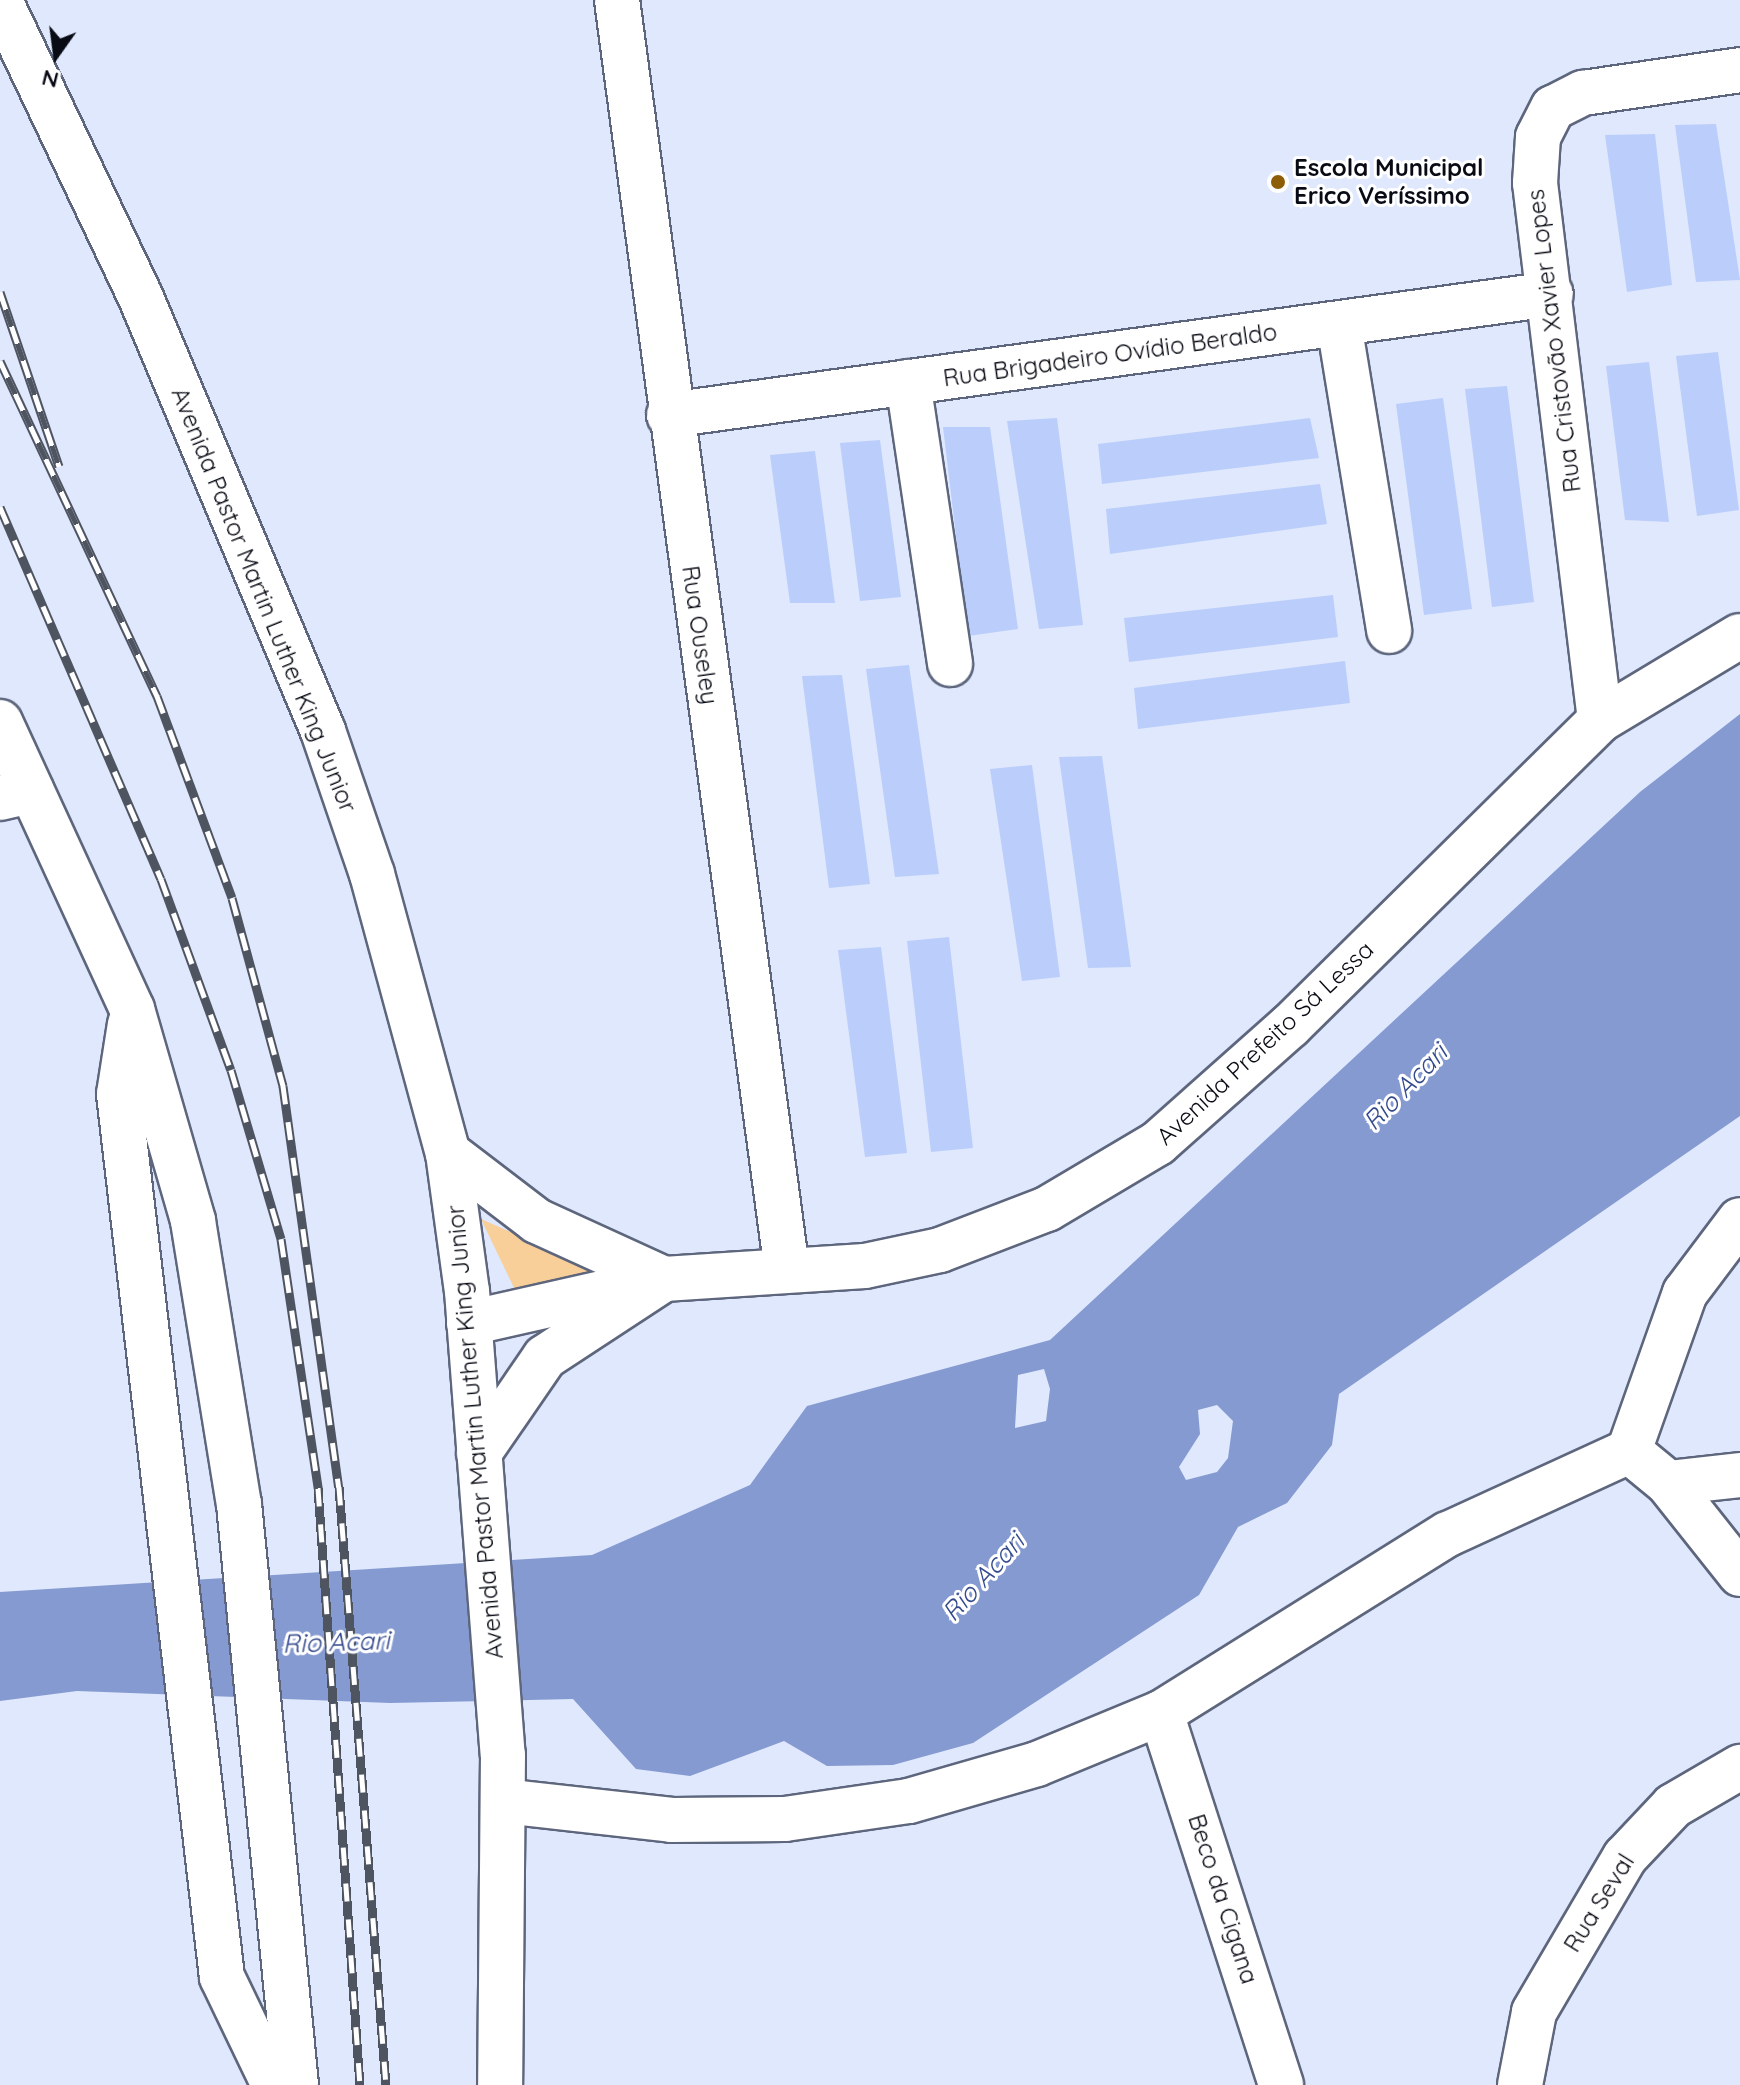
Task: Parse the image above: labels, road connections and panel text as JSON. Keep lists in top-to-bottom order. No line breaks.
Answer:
{"streets":{"street":["Rua Cristovão Xavier Lopes","Rua Brigadeiro Ovídio Beraldo","Avenida Pastor Martin Luther King Junior","Rua Ouseley","Avenida Prefeito Sá Lessa","Beco da Cigana","Rua Seval"]},"crossings":[["Rua Cristovão Xavier Lopes","Rua Brigadeiro Ovídio Beraldo"],["Rua Cristovão Xavier Lopes","Avenida Prefeito Sá Lessa"],["Rua Brigadeiro Ovídio Beraldo","Rua Ouseley"],["Avenida Pastor Martin Luther King Junior","Avenida Prefeito Sá Lessa"],["Rua Ouseley","Avenida Prefeito Sá Lessa"]],"water":["Rio Acari"],"places":["Escola Municipal Erico Veríssimo"],"north":"bottom"}
